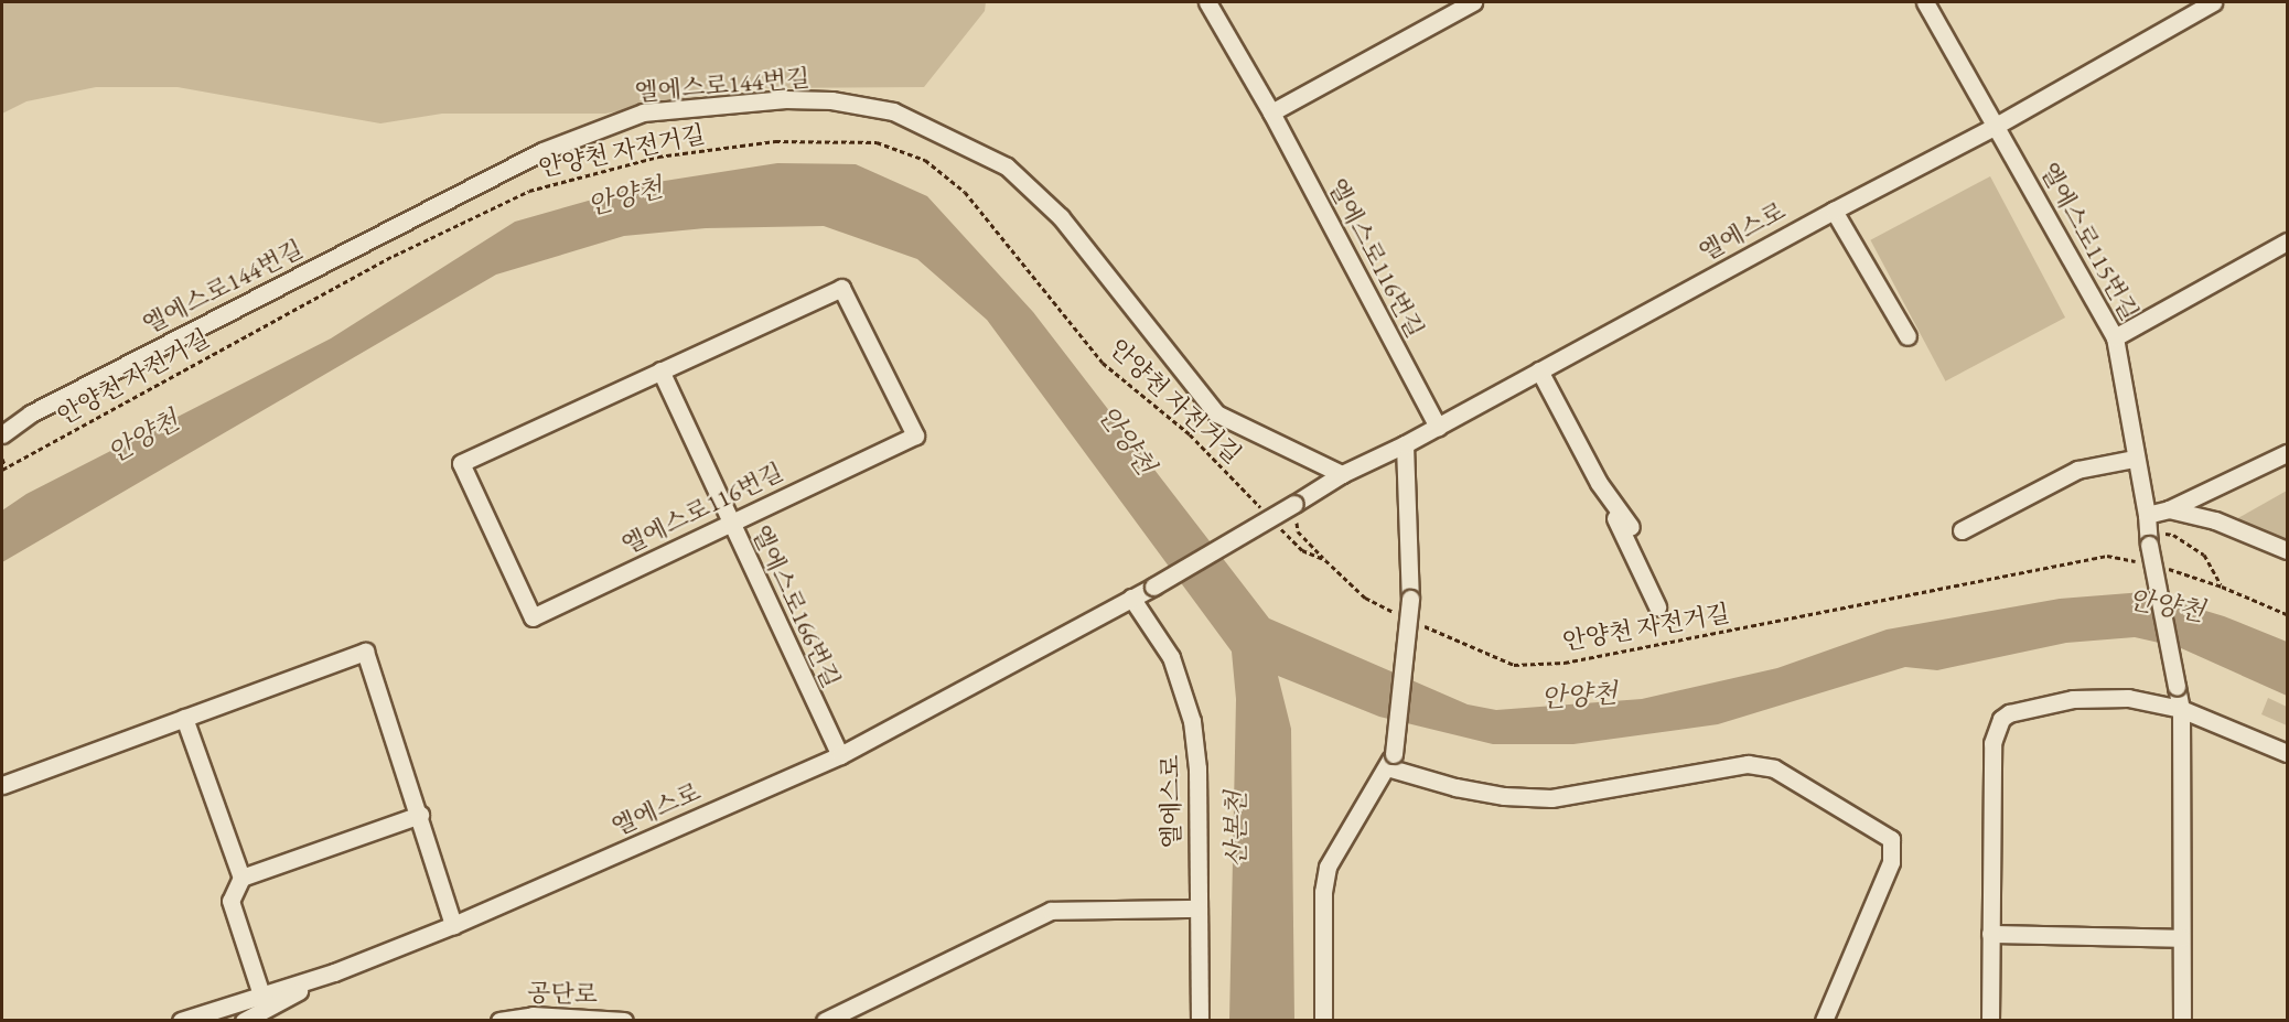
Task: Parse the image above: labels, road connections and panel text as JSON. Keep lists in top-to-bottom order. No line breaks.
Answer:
{"streets":{"street":["엘에스로144번길","엘에스로","엘에스로115번길","엘에스로116번길","엘에스로166번길","공단로"],"path":["안양천 자전거길"]},"crossings":[["엘에스로144번길","엘에스로"],["엘에스로","엘에스로115번길"],["엘에스로","엘에스로116번길"],["엘에스로","엘에스로166번길"],["엘에스로116번길","엘에스로166번길"]],"water":["안양천","산본천"]}
